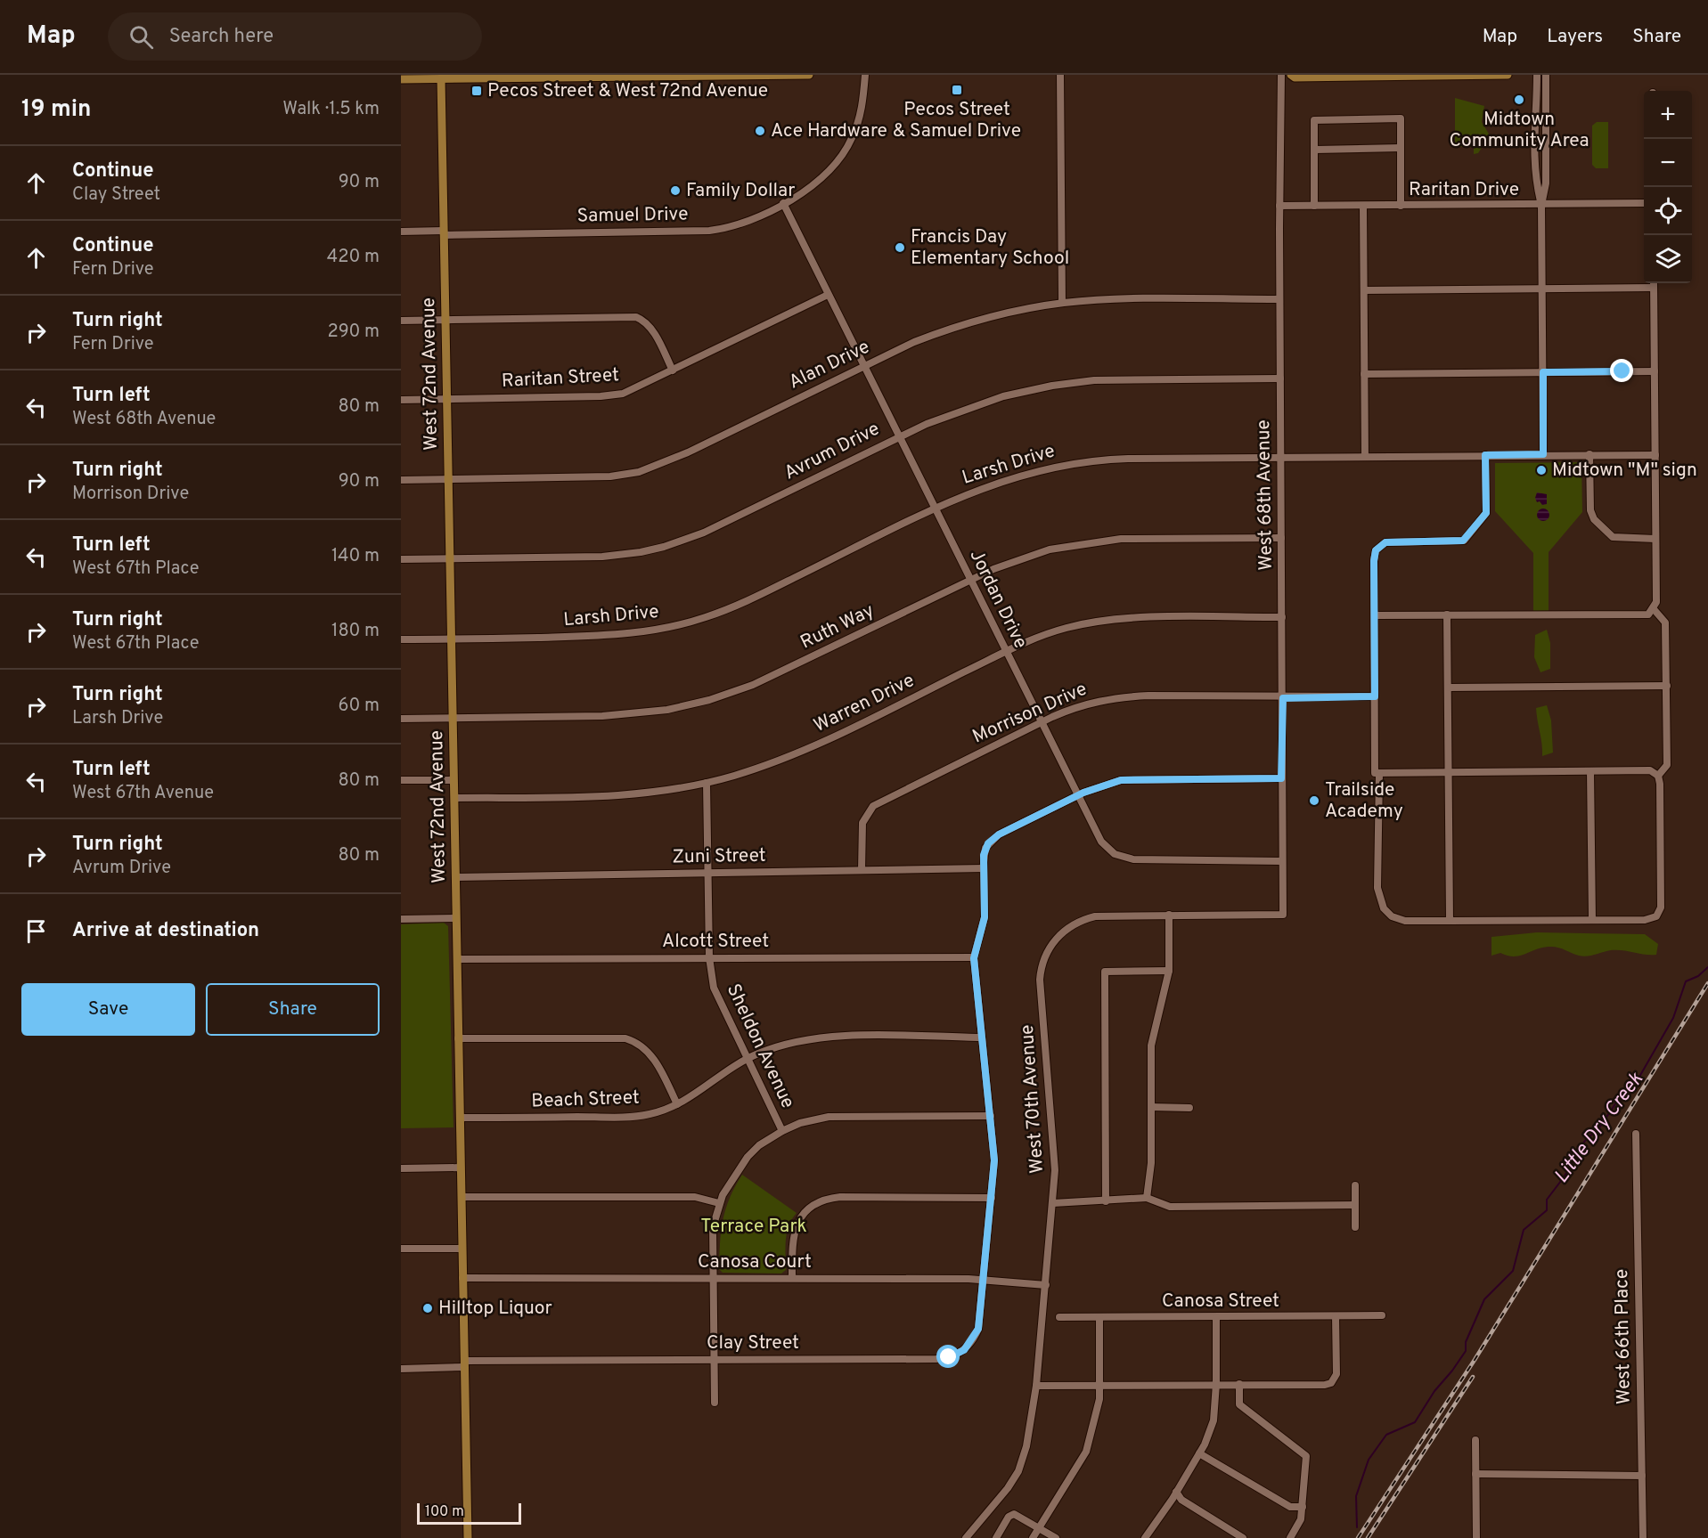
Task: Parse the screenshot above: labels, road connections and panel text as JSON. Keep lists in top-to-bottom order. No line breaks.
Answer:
{"streets":{"main road":["West 72nd Avenue"],"street":["Raritan Drive","Samuel Drive","Alan Drive","Raritan Street","Avrum Drive","Larsh Drive","West 68th Avenue","Jordan Drive","Ruth Way","Warren Drive","Morrison Drive","Zuni Street","Alcott Street","Sheldon Avenue","West 70th Avenue","Beach Street","Canosa Court","Canosa Street","West 66th Place","Clay Street"]},"crossings":[["Raritan Drive","West 68th Avenue"],["Samuel Drive","West 72nd Avenue"],["Samuel Drive","Jordan Drive"],["Alan Drive","West 72nd Avenue"],["Alan Drive","West 68th Avenue"],["Alan Drive","Jordan Drive"],["West 72nd Avenue","Raritan Street"],["West 72nd Avenue","Avrum Drive"],["West 72nd Avenue","Larsh Drive"],["West 72nd Avenue","Ruth Way"],["West 72nd Avenue","Warren Drive"],["West 72nd Avenue","Zuni Street"],["West 72nd Avenue","Alcott Street"],["West 72nd Avenue","Beach Street"],["West 72nd Avenue","Canosa Court"],["West 72nd Avenue","Clay Street"],["Raritan Street","Jordan Drive"],["Avrum Drive","West 68th Avenue"],["Avrum Drive","Jordan Drive"],["Larsh Drive","West 68th Avenue"],["Larsh Drive","Jordan Drive"],["West 68th Avenue","Jordan Drive"],["West 68th Avenue","Ruth Way"],["West 68th Avenue","Warren Drive"],["West 68th Avenue","Morrison Drive"],["West 68th Avenue","West 70th Avenue"],["Jordan Drive","Ruth Way"],["Jordan Drive","Warren Drive"],["Jordan Drive","Morrison Drive"],["Warren Drive","Sheldon Avenue"],["Morrison Drive","Zuni Street"],["Zuni Street","Sheldon Avenue"],["Alcott Street","Sheldon Avenue"],["Alcott Street","Clay Street"],["Sheldon Avenue","Beach Street"],["West 70th Avenue","Canosa Court"],["Beach Street","Clay Street"],["Canosa Court","Clay Street"]],"water":["Little Dry Creek"],"parks":["Terrace Park"],"places":{"transit":["Pecos Street & Samuel Drive","Pecos Street & West 72nd Avenue"],"other":["Midtown Community Area","Ace Hardware","Family Dollar","Francis Day Elementary School","Midtown \"M\" sign","Trailside Academy","Hilltop Liquor"]},"scale_bar":"100 m","page":{"header":"Map","search":"Search here","nav":["Map","Layers","Share"],"heading":["19 min","Walk · 1.5 km"],"map_buttons":["+","−"],"list":[["Continue","Clay Street","90 m"],["Continue","Fern Drive","420 m"],["Turn right","Fern Drive","290 m"],["Turn left","West 68th Avenue","80 m"],["Turn right","Morrison Drive","90 m"],["Turn left","West 67th Place","140 m"],["Turn right","West 67th Place","180 m"],["Turn right","Larsh Drive","60 m"],["Turn left","West 67th Avenue","80 m"],["Turn right","Avrum Drive","80 m"],"Arrive at destination"],"buttons":["Save","Share"],"scale":"100 m"}}
